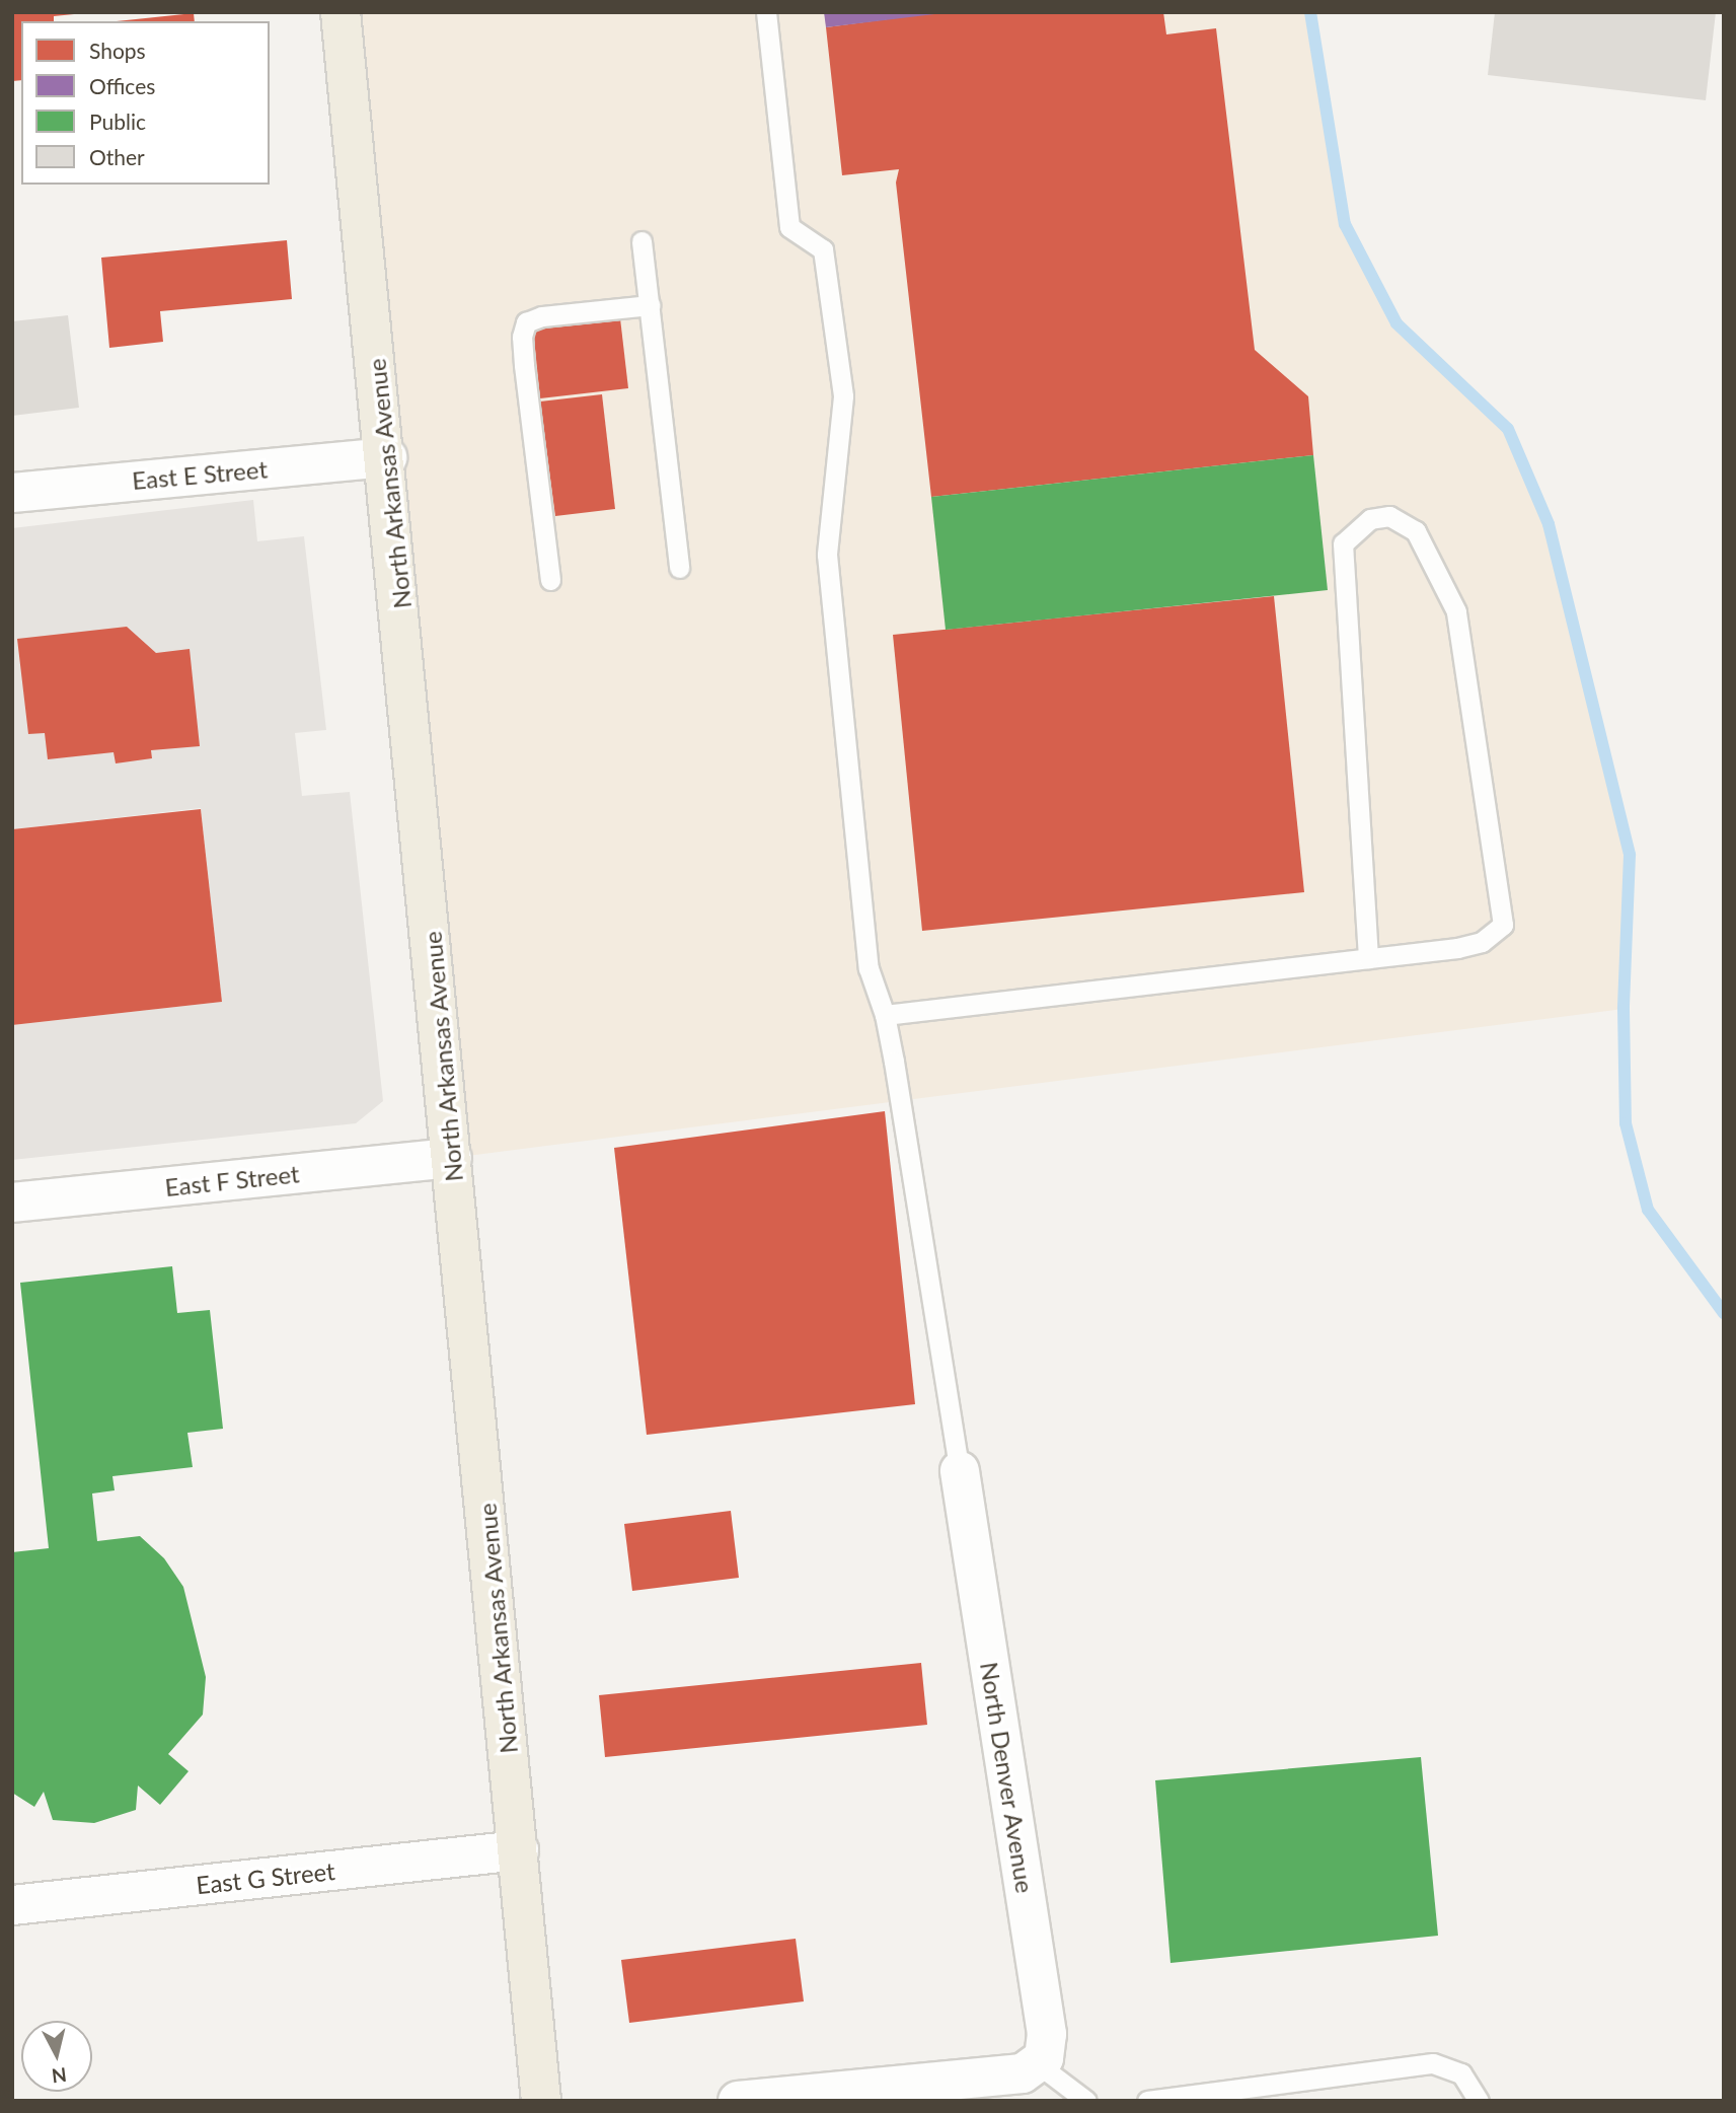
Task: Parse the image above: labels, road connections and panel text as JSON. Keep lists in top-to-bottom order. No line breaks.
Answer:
{"streets":{"highway":["North Arkansas Avenue"],"street":["East E Street","East F Street","North Denver Avenue","East G Street"]},"crossings":[["East E Street","North Arkansas Avenue"],["North Arkansas Avenue","East F Street"],["North Arkansas Avenue","East G Street"]],"legend":["Shops","Offices","Public","Other"],"north":"bottom"}
